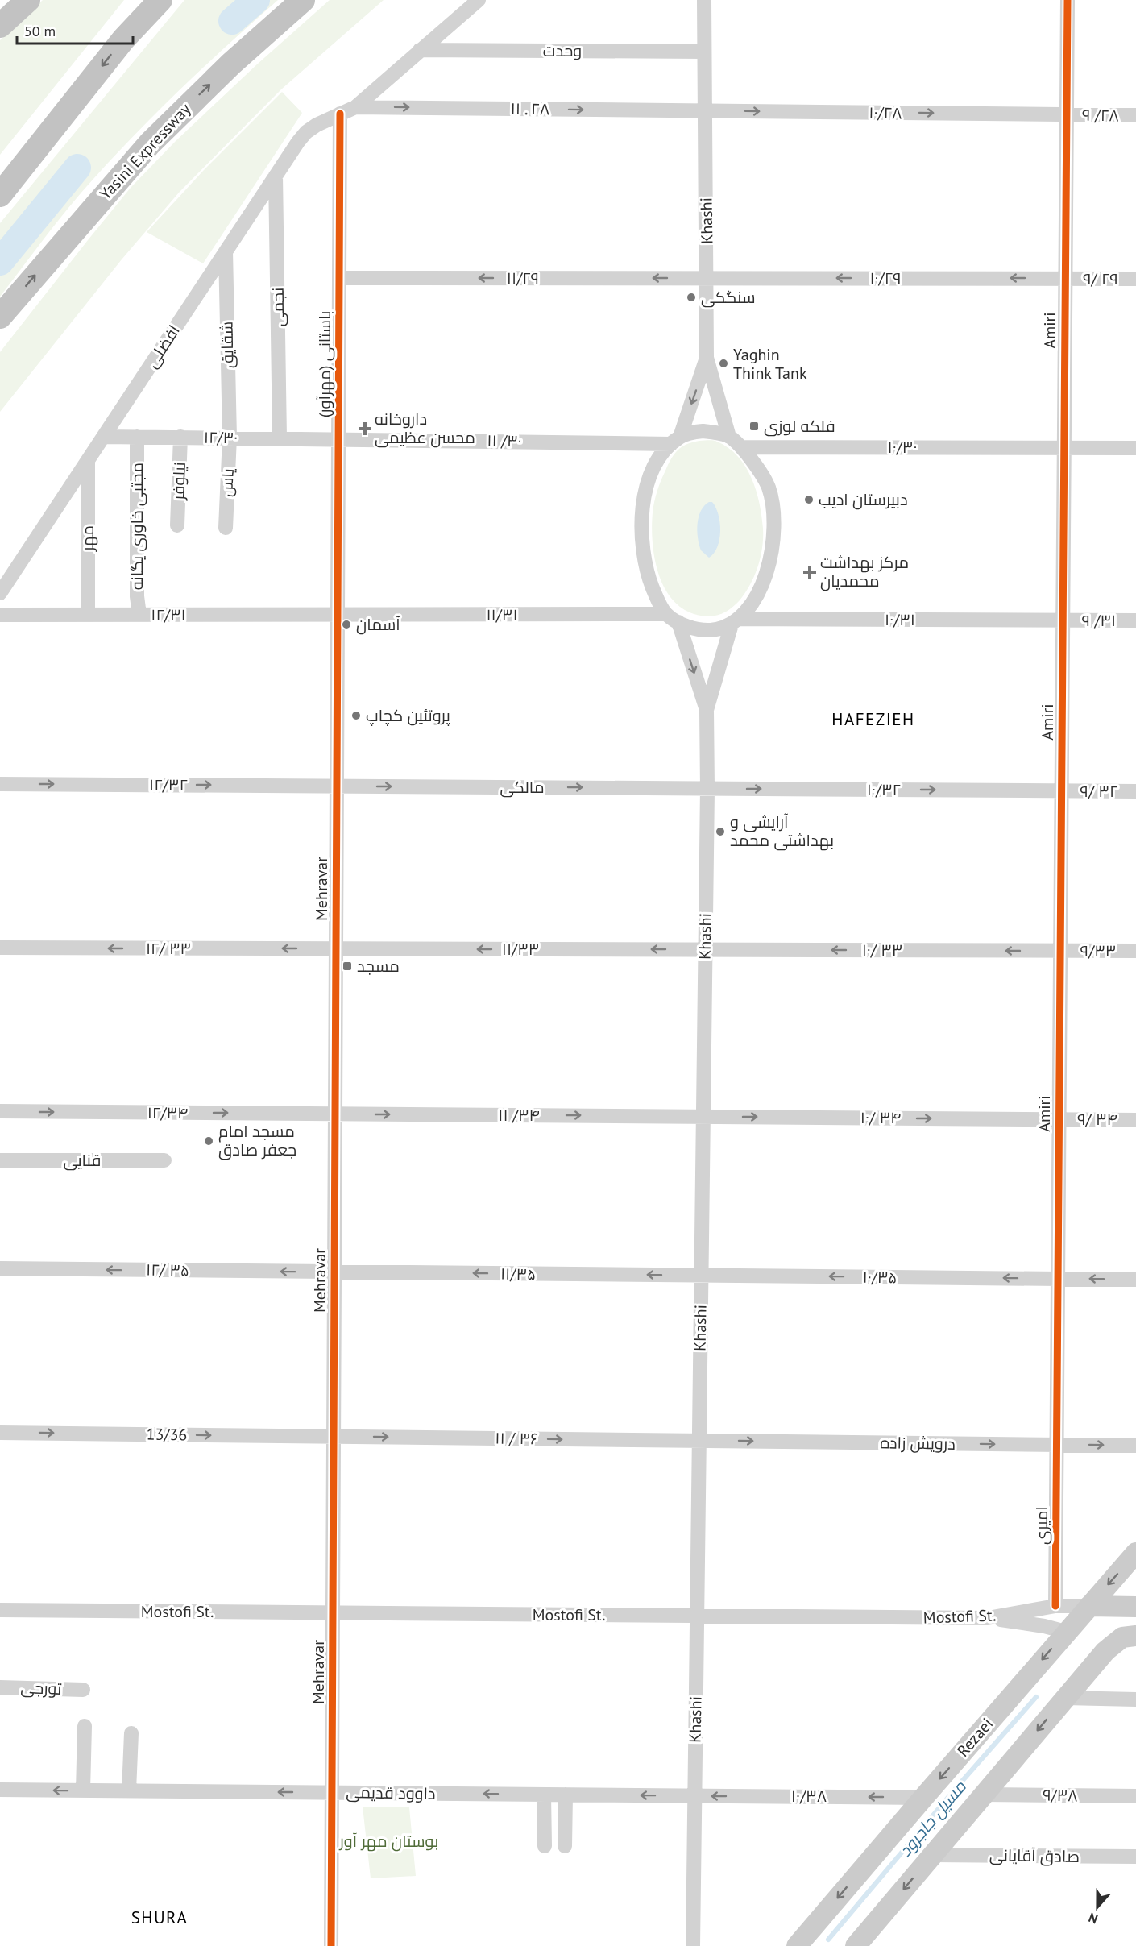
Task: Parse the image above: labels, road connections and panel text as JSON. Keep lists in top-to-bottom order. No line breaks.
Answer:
{"streets":{"highway":["Yasini Expressway"],"main road":["Mostofi St.","Rezaei"],"street":["وحدت","۱۱ . ۲۸","۱۰/۲۸","۹ /۲۸","Khashi","۱۱/۲۹","۱۰/۲۹","۹/ ۲۹","نجمی","Amiri","شقایق","افضلی","باستانی (مهرآور)","۱۲/۳۰","۱۱ /۳۰","۱۰/۳۰","نیلوفر","یاس","مجتبی خاوری یگانه","مهر","۱۲/۳۱","۱۱/۳۱","۱۰/۳۱","۹ /۳۱","۱۲/۳۲","مالکی","۱۰/۳۲","۹/ ۳۲","Mehravar","۱۲/ ۳۳","۱۱/۳۳","۱۰/ ۳۳","۹/۳۳","۱۲/۳۴","۱۱ /۳۴","۱۰/ ۳۴","۹/ ۳۴","قنایی","۱۲/ ۳۵","۱۱/۳۵","۱۰/۳۵","13/36","۱۱ / ۳۶","درویش زاده","امیری","تورجی","داوود قدیمی","۹/۳۸","۱۰/۳۸","صادق آقایانی"]},"crossings":[["وحدت","Khashi"],["۱۱ . ۲۸","۱۰/۲۸"],["۱۱ . ۲۸","Khashi"],["۱۱ . ۲۸","افضلی"],["۱۰/۲۸","۹ /۲۸"],["۱۰/۲۸","Khashi"],["۱۰/۲۸","Amiri"],["۹ /۲۸","Amiri"],["Khashi","۱۱/۲۹"],["Khashi","۱۰/۲۹"],["Khashi","۱۱ /۳۰"],["Khashi","۱۰/۳۰"],["Khashi","۱۱/۳۱"],["Khashi","۱۰/۳۱"],["Khashi","مالکی"],["Khashi","۱۰/۳۲"],["Khashi","۱۱/۳۳"],["Khashi","۱۰/ ۳۳"],["Khashi","۱۱ /۳۴"],["Khashi","۱۰/ ۳۴"],["Khashi","۱۱/۳۵"],["Khashi","۱۰/۳۵"],["Khashi","۱۱ / ۳۶"],["Khashi","درویش زاده"],["Khashi","Mostofi St."],["Khashi","داوود قدیمی"],["Khashi","۱۰/۳۸"],["۱۱/۲۹","۱۰/۲۹"],["۱۱/۲۹","باستانی (مهرآور)"],["۱۰/۲۹","۹/ ۲۹"],["۱۰/۲۹","Amiri"],["۹/ ۲۹","Amiri"],["نجمی","افضلی"],["نجمی","۱۲/۳۰"],["Amiri","۱۰/۳۰"],["Amiri","۱۰/۳۱"],["Amiri","۹ /۳۱"],["Amiri","۱۰/۳۲"],["Amiri","۹/ ۳۲"],["Amiri","۱۰/ ۳۳"],["Amiri","۹/۳۳"],["Amiri","۱۰/ ۳۴"],["Amiri","۹/ ۳۴"],["Amiri","۱۰/۳۵"],["Amiri","درویش زاده"],["Amiri","امیری"],["شقایق","افضلی"],["شقایق","۱۲/۳۰"],["شقایق","یاس"],["افضلی","باستانی (مهرآور)"],["افضلی","۱۲/۳۰"],["افضلی","مهر"],["باستانی (مهرآور)","۱۲/۳۰"],["باستانی (مهرآور)","۱۱ /۳۰"],["باستانی (مهرآور)","۱۲/۳۱"],["باستانی (مهرآور)","۱۱/۳۱"],["باستانی (مهرآور)","Mehravar"],["۱۲/۳۰","۱۱ /۳۰"],["۱۲/۳۰","نیلوفر"],["۱۲/۳۰","یاس"],["۱۲/۳۰","مجتبی خاوری یگانه"],["۱۱ /۳۰","۱۰/۳۰"],["۱۱ /۳۰","۱۱/۳۱"],["۱۱ /۳۰","۱۰/۳۱"],["۱۰/۳۰","۱۱/۳۱"],["۱۰/۳۰","۱۰/۳۱"],["مجتبی خاوری یگانه","۱۲/۳۱"],["مهر","۱۲/۳۱"],["۱۲/۳۱","۱۱/۳۱"],["۱۲/۳۱","Mehravar"],["۱۱/۳۱","۱۰/۳۱"],["۱۱/۳۱","Mehravar"],["۱۰/۳۱","۹ /۳۱"],["۱۲/۳۲","مالکی"],["۱۲/۳۲","Mehravar"],["مالکی","۱۰/۳۲"],["مالکی","Mehravar"],["۱۰/۳۲","۹/ ۳۲"],["Mehravar","۱۲/ ۳۳"],["Mehravar","۱۱/۳۳"],["Mehravar","۱۲/۳۴"],["Mehravar","۱۱ /۳۴"],["Mehravar","۱۲/ ۳۵"],["Mehravar","۱۱/۳۵"],["Mehravar","13/36"],["Mehravar","۱۱ / ۳۶"],["Mehravar","Mostofi St."],["Mehravar","داوود قدیمی"],["۱۲/ ۳۳","۱۱/۳۳"],["۱۱/۳۳","۱۰/ ۳۳"],["۱۰/ ۳۳","۹/۳۳"],["۱۲/۳۴","۱۱ /۳۴"],["۱۱ /۳۴","۱۰/ ۳۴"],["۱۰/ ۳۴","۹/ ۳۴"],["۱۲/ ۳۵","۱۱/۳۵"],["۱۱/۳۵","۱۰/۳۵"],["13/36","۱۱ / ۳۶"],["۱۱ / ۳۶","درویش زاده"],["درویش زاده","امیری"],["امیری","Mostofi St."],["Mostofi St.","Rezaei"],["Rezaei","۱۰/۳۸"],["داوود قدیمی","۱۰/۳۸"]],"one_way":["۱۱ . ۲۸","۱۰/۲۸","۱۱/۲۹","۱۰/۲۹","۱۲/۳۲","مالکی","۱۰/۳۲","۱۲/ ۳۳","۱۱/۳۳","۱۰/ ۳۳","۱۲/۳۴","۱۱ /۳۴","۱۰/ ۳۴","۱۲/ ۳۵","۱۱/۳۵","۱۰/۳۵","13/36","۱۱ / ۳۶","درویش زاده","داوود قدیمی","۱۰/۳۸"],"districts":["HAFEZIEH","SHURA"],"water":["مسیل جاجرود"],"parks":["بوستان مهر آور"],"places":{"other":["سنگکی","Yaghin Think Tank","دبیرستان ادیب","آسمان","پروتئین کچاپ","آرایشی و بهداشتی محمد","مسجد امام جعفر صادق"],"transit":["فلکه لوزی","مسجد"],"health":["داروخانه محسن عظیمی","مرکز بهداشت محمدیان"]},"scale_bar":"50 m","north":"bottom"}
